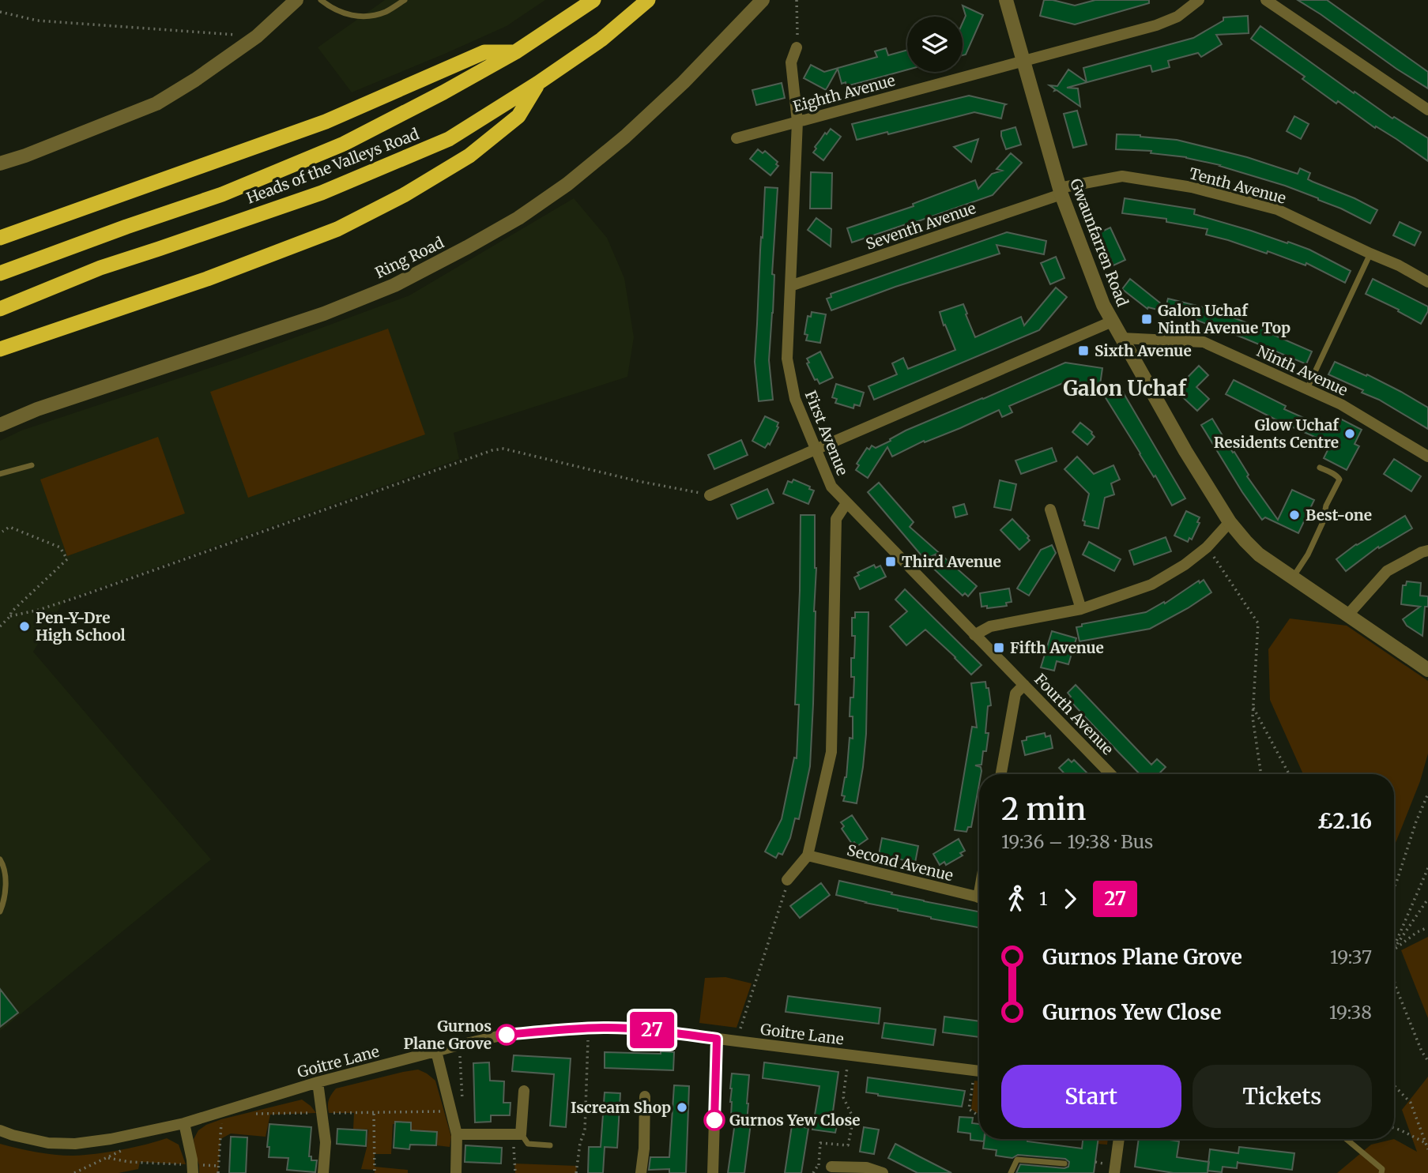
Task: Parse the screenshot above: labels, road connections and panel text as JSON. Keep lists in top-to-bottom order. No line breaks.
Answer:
{"streets":{"highway":["Heads of the Valleys Road"],"street":["Eighth Avenue","Tenth Avenue","Seventh Avenue","Gwaunfarren Road","Ring Road","Ninth Avenue","First Avenue","Fourth Avenue","Second Avenue","Goitre Lane"]},"crossings":[["Eighth Avenue","Gwaunfarren Road"],["Eighth Avenue","First Avenue"],["Tenth Avenue","Seventh Avenue"],["Tenth Avenue","Gwaunfarren Road"],["Seventh Avenue","Gwaunfarren Road"],["Seventh Avenue","First Avenue"],["Gwaunfarren Road","Ninth Avenue"],["First Avenue","Fourth Avenue"]],"districts":["Galon Uchaf"],"places":{"transit":["Galon Uchaf Ninth Avenue Top","Sixth Avenue","Third Avenue","Fifth Avenue"],"other":["Glow Uchaf Residents Centre","Best-one","Pen-Y-Dre High School","Gurnos Plane Grove","Iscream Shop","Gurnos Yew Close"]},"lines":["bus line 27"],"page":{"on_map":"27","heading":["2 min","19:36 – 19:38 · Bus","£2.16"],"legs":["1","27"],"list":[{"name":"Gurnos Plane Grove","value":"19:37"},{"name":"Gurnos Yew Close","value":"19:38"}],"buttons":["Start","Tickets"]}}
